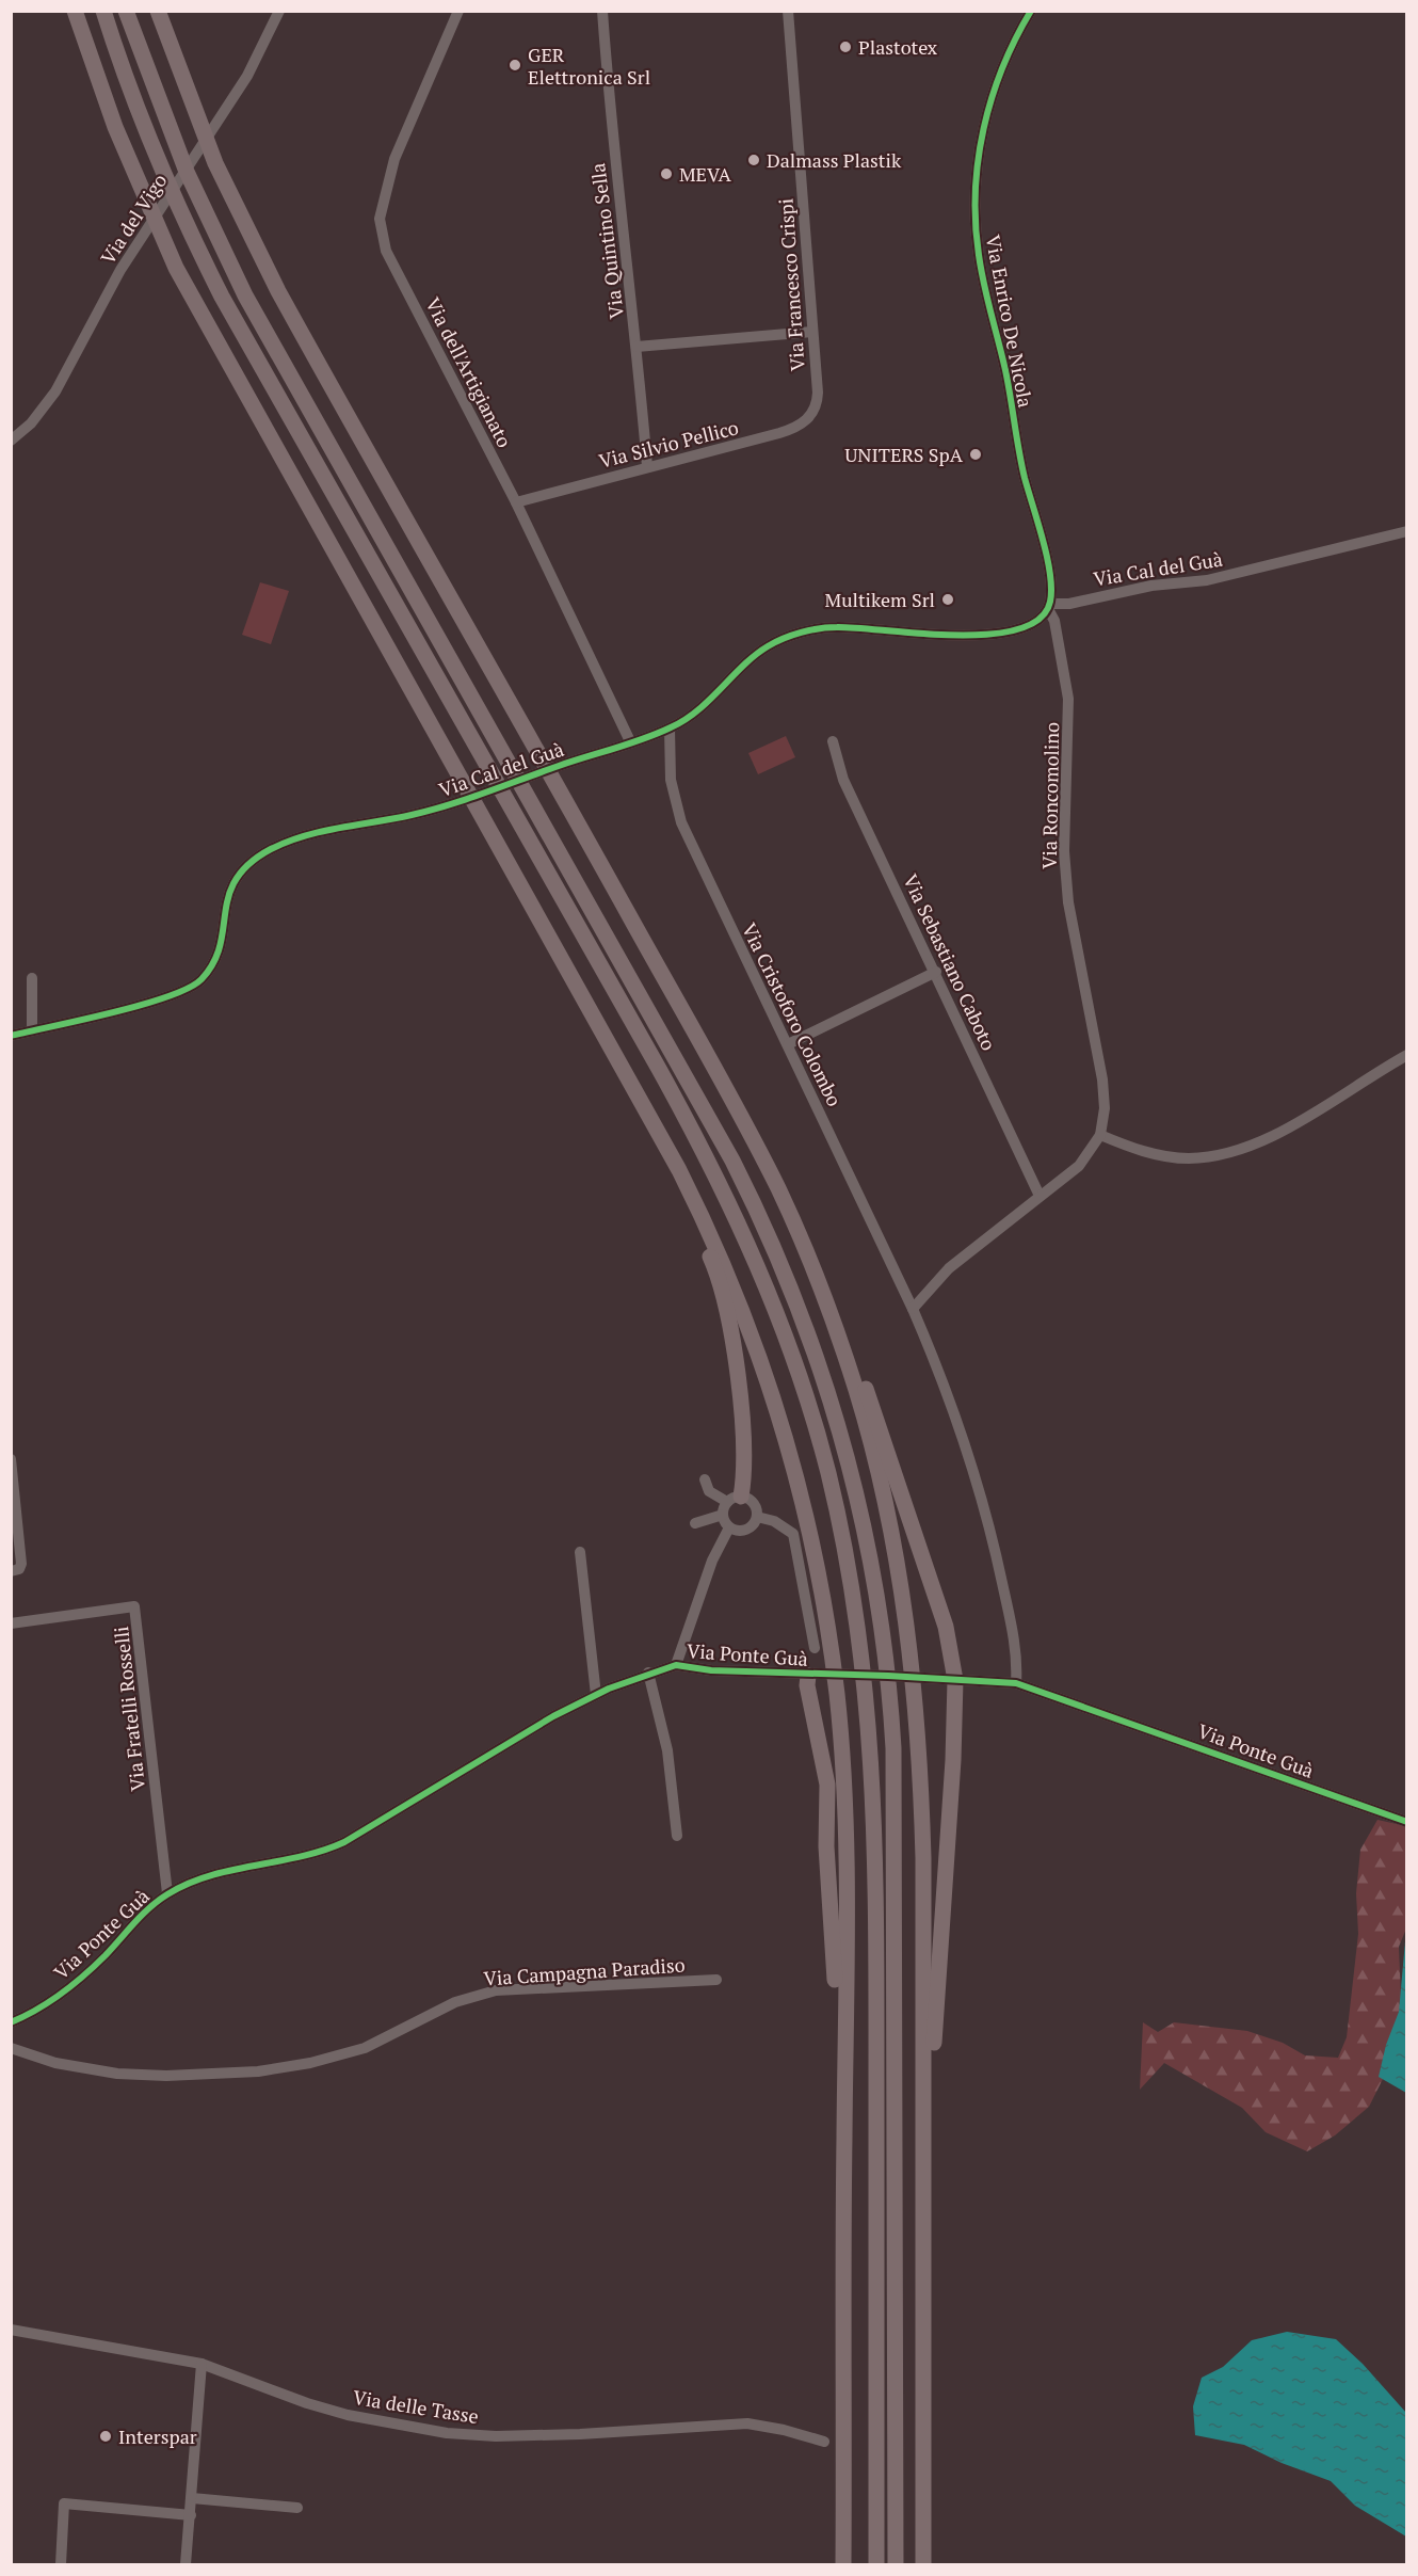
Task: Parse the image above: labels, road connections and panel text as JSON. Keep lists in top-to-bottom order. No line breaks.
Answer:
{"streets":{"street":["Via del Vigo","Via Quintino Sella","Via Francesco Crispi","Via Enrico De Nicola","Via dell'Artigianato","Via Silvio Pellico","Via Cal del Guà","Via Roncomolino","Via Sebastiano Caboto","Via Cristoforo Colombo","Via Ponte Guà","Via Fratelli Rosselli","Via Campagna Paradiso","Via delle Tasse"]},"crossings":[["Via Quintino Sella","Via Silvio Pellico"],["Via Francesco Crispi","Via Silvio Pellico"],["Via Enrico De Nicola","Via Cal del Guà"],["Via Enrico De Nicola","Via Roncomolino"],["Via dell'Artigianato","Via Silvio Pellico"],["Via dell'Artigianato","Via Cal del Guà"],["Via Cal del Guà","Via Roncomolino"],["Via Cal del Guà","Via Cristoforo Colombo"],["Via Roncomolino","Via Sebastiano Caboto"],["Via Roncomolino","Via Cristoforo Colombo"],["Via Cristoforo Colombo","Via Ponte Guà"],["Via Ponte Guà","Via Fratelli Rosselli"]],"places":["Plastotex","GER Elettronica Srl","Dalmass Plastik","MEVA","UNITERS SpA","Multikem Srl","Interspar"]}
